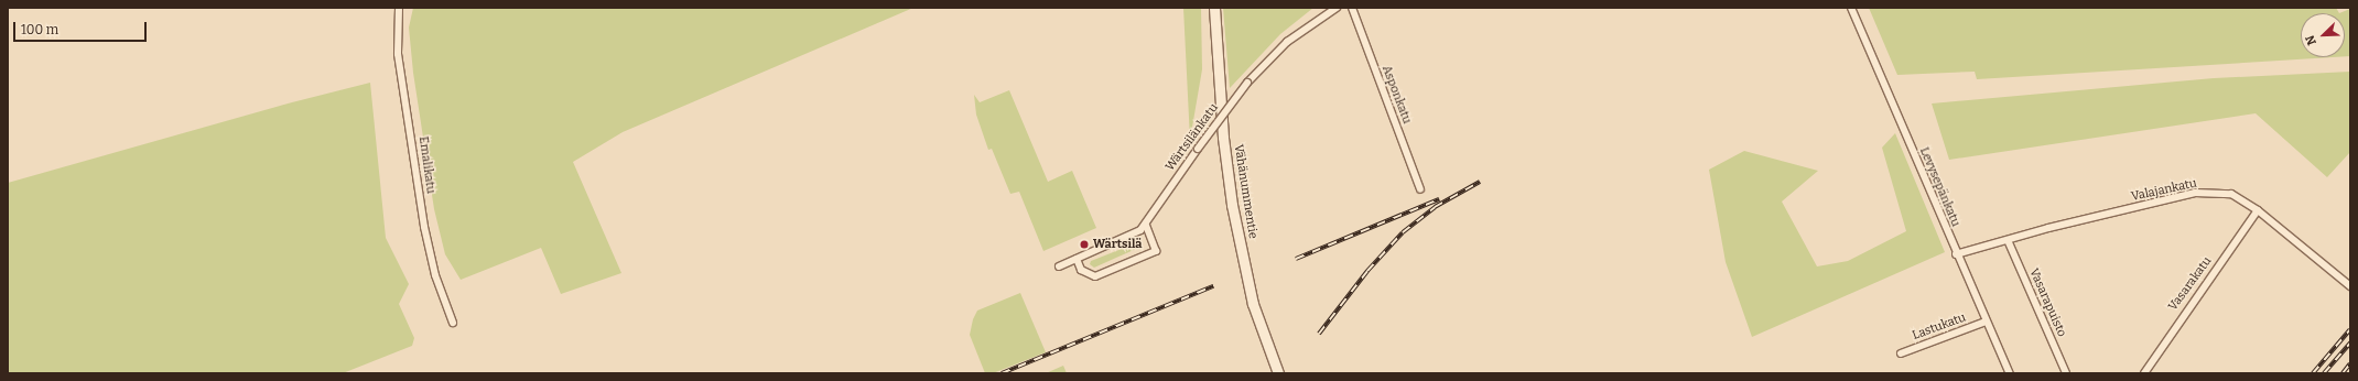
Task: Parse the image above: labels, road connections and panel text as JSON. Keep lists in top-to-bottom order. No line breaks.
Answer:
{"streets":{"main road":["Vähänummentie"],"street":["Asponkatu","Wärtsilänkatu","Emalikatu","Levysepänkatu","Valajankatu","Vasarakatu","Vasarapuisto","Lastukatu"]},"crossings":[["Levysepänkatu","Valajankatu"],["Levysepänkatu","Lastukatu"],["Valajankatu","Vasarakatu"],["Valajankatu","Vasarapuisto"]],"places":["Wärtsilä"],"scale_bar":"100 m","north":"bottom left"}
